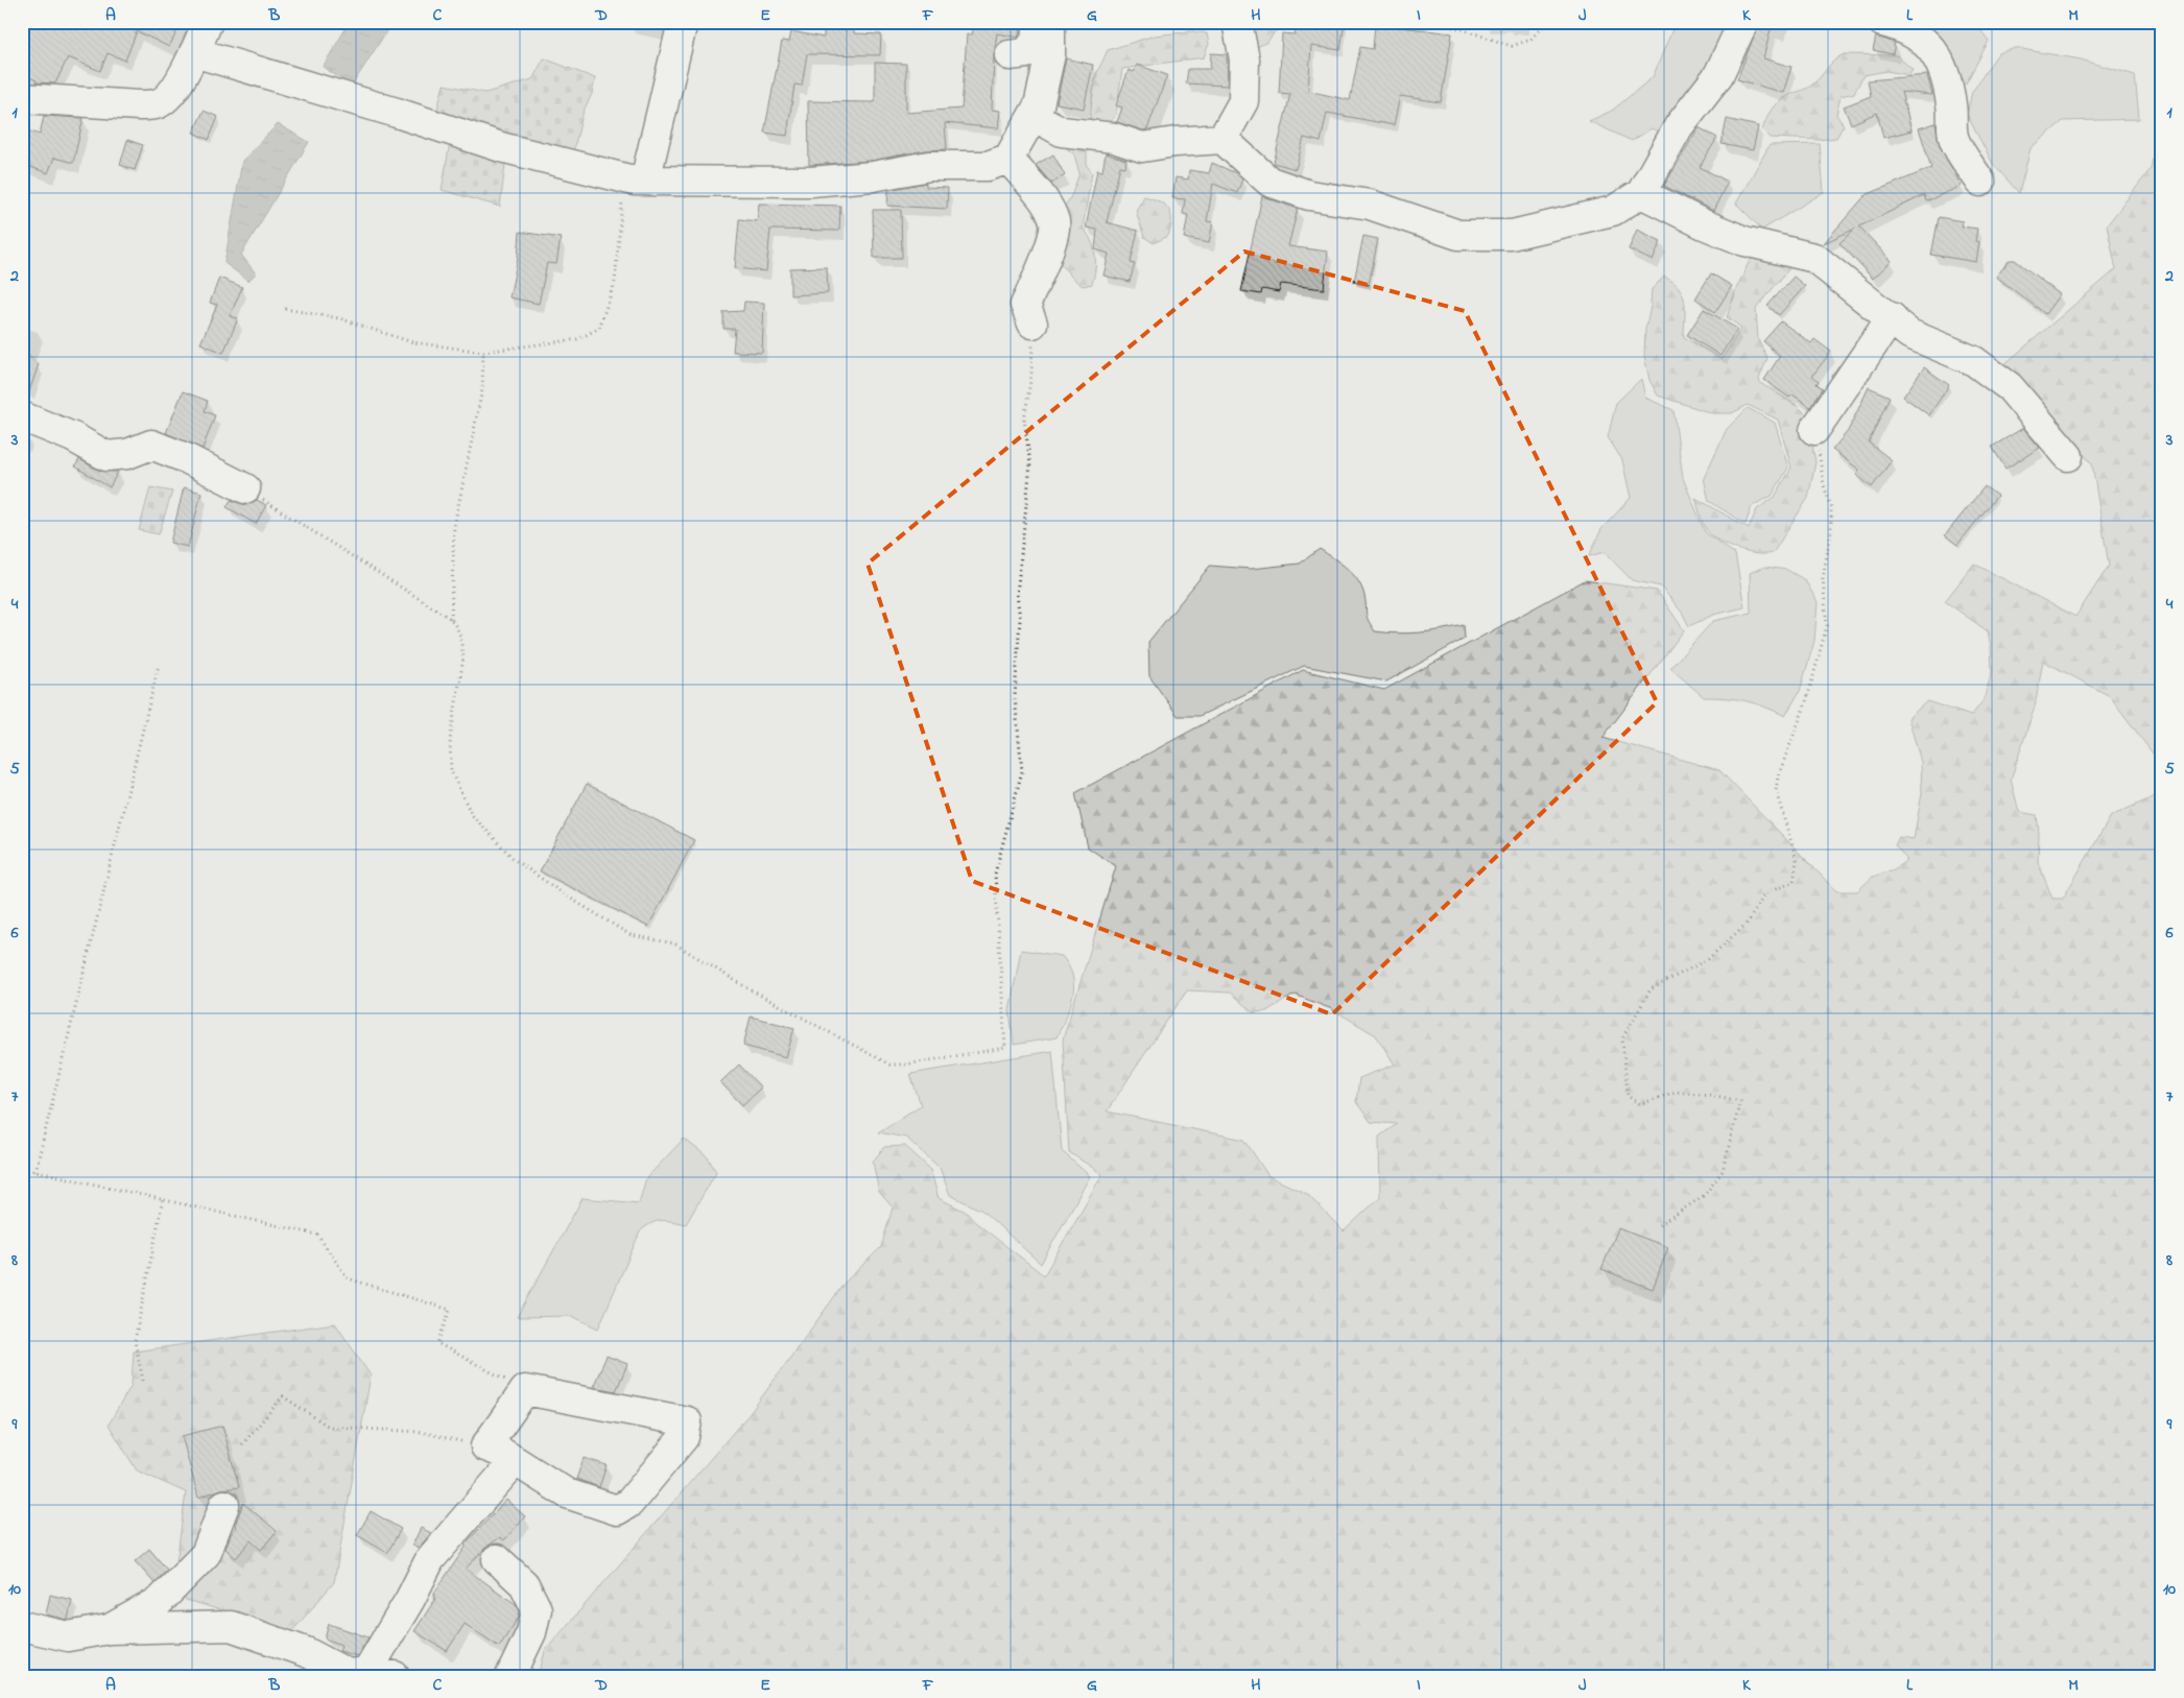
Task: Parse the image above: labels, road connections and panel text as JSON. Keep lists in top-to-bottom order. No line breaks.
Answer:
{"grid":{"columns":["A","B","C","D","E","F","G","H","I","J","K","L","M"],"rows":["1","2","3","4","5","6","7","8","9","10"]}}
